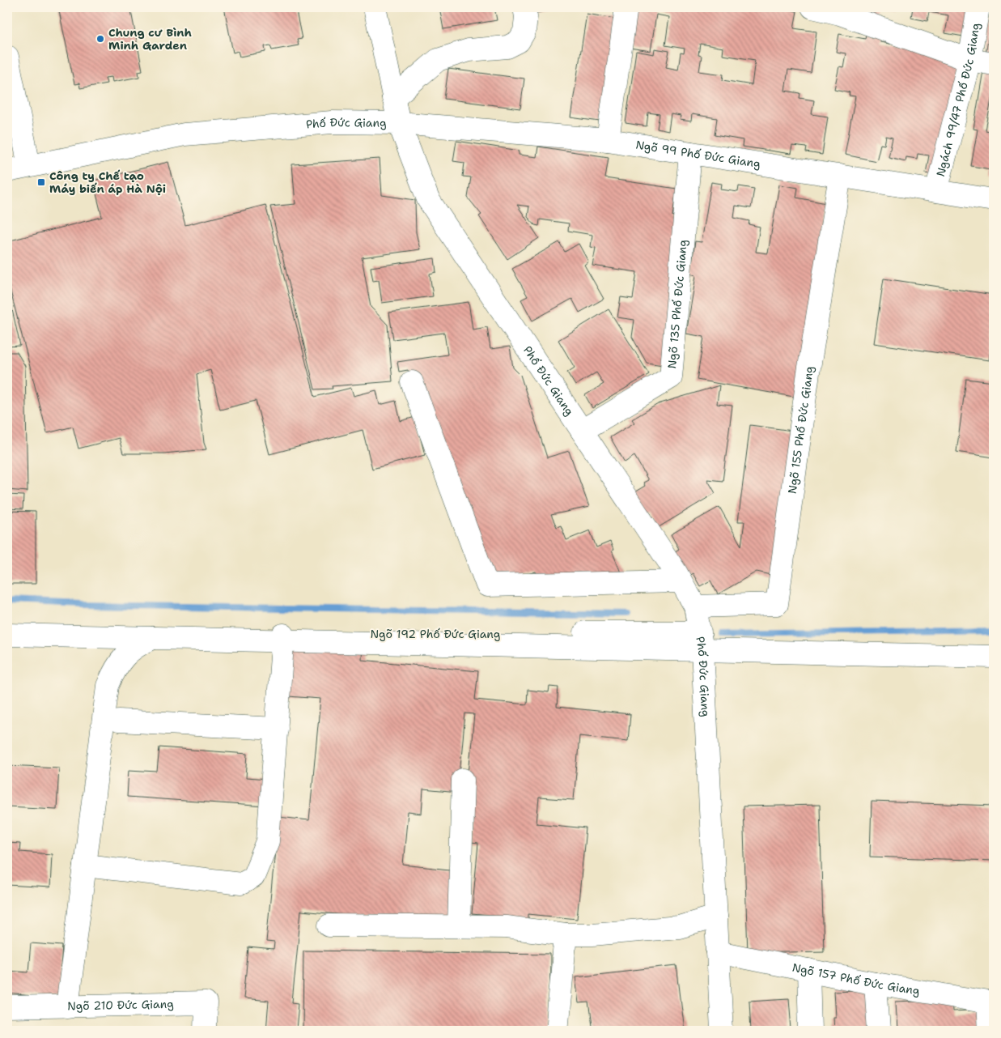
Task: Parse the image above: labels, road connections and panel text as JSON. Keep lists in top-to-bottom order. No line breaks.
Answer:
{"streets":{"street":["Ngách 99/47 Phố Đức Giang","Phố Đức Giang","Ngõ 99 Phố Đức Giang","Ngõ 135 Phố Đức Giang","Ngõ 155 Phố Đức Giang","Ngõ 157 Phố Đức Giang","Ngõ 210 Đức Giang"]},"crossings":[["Ngách 99/47 Phố Đức Giang","Ngõ 99 Phố Đức Giang"],["Phố Đức Giang","Ngõ 99 Phố Đức Giang"],["Phố Đức Giang","Ngõ 135 Phố Đức Giang"],["Phố Đức Giang","Ngõ 155 Phố Đức Giang"],["Phố Đức Giang","Ngõ 157 Phố Đức Giang"],["Ngõ 99 Phố Đức Giang","Ngõ 135 Phố Đức Giang"],["Ngõ 99 Phố Đức Giang","Ngõ 155 Phố Đức Giang"]],"places":{"other":["Chung cư Bình Minh Garden"],"transit":["Công ty Chế tạo Máy biến áp Hà Nội"]}}
